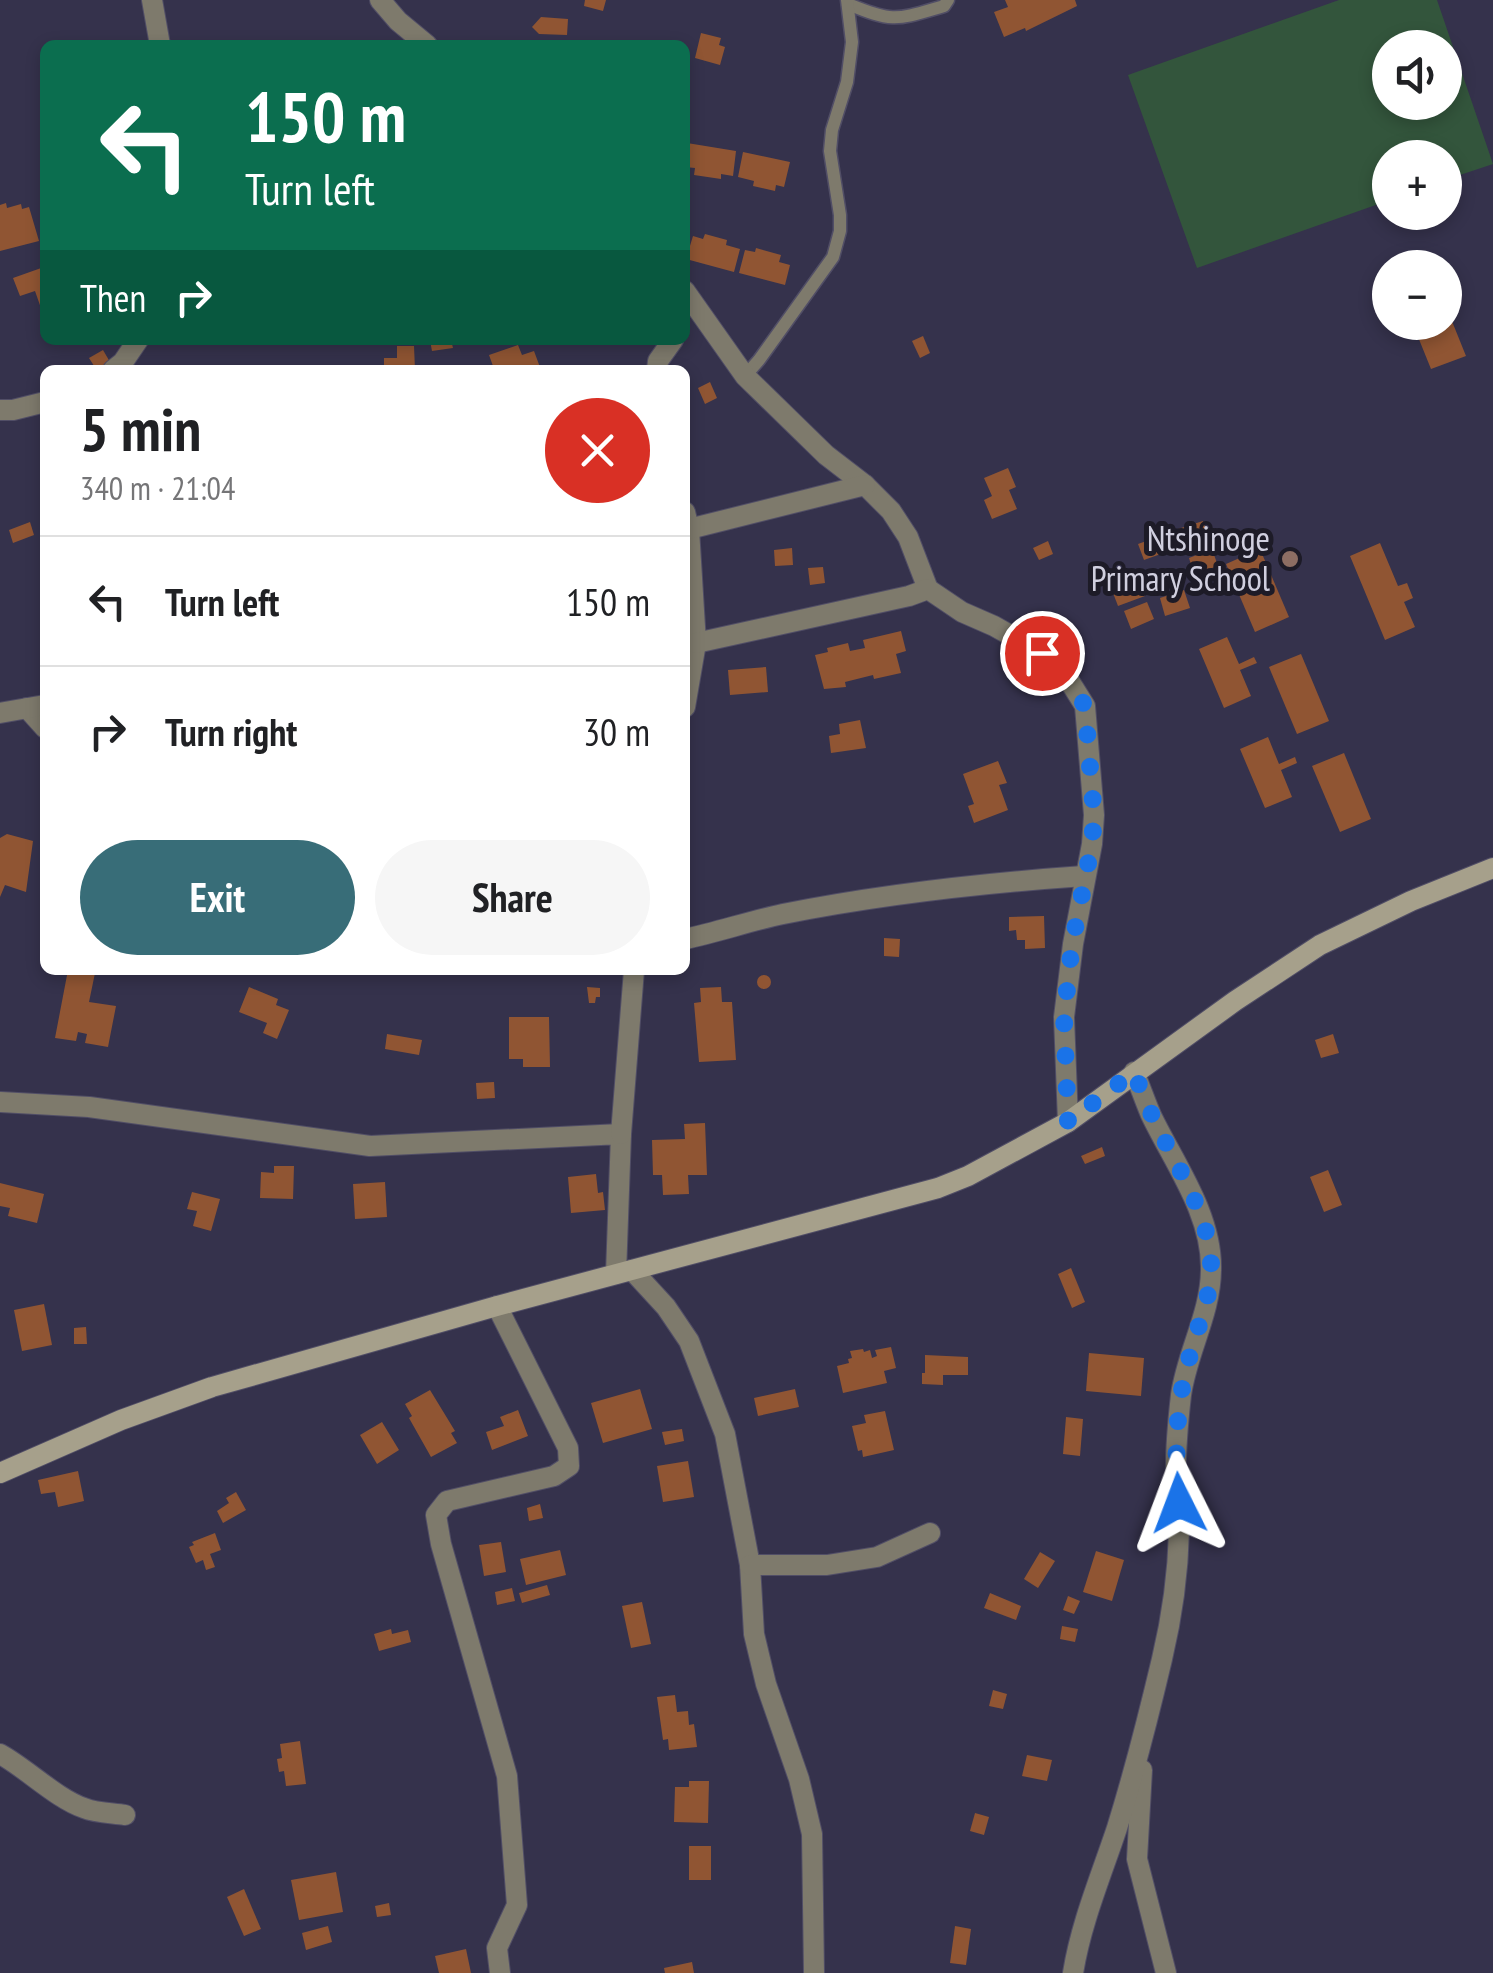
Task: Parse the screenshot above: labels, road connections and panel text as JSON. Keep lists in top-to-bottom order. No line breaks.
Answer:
{"places":["Ntshinoge Primary School"],"page":{"map_buttons":["+","−"],"turn":["150 m","Turn left"],"then":"Then","heading":["5 min","340 m · 21:04"],"list":[{"name":"Turn left","value":"150 m"},{"name":"Turn right","value":"30 m"}],"buttons":["Exit","Share"]}}
